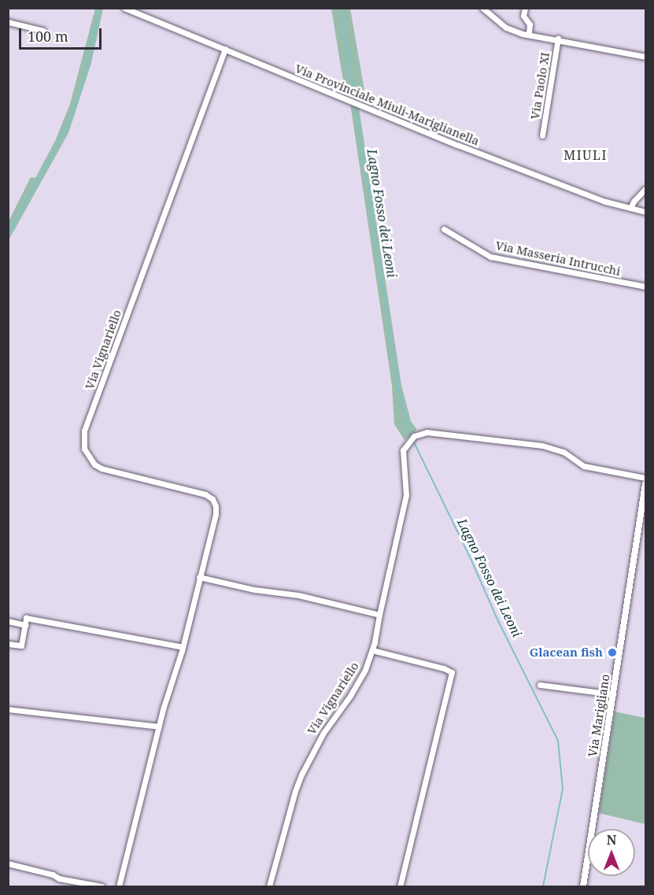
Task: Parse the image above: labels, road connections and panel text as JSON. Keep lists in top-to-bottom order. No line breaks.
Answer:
{"streets":{"street":["Via Paolo XI","Via Provinciale Miuli-Mariglianella","Via Masseria Intrucchi","Via Vignariello","Via Marigliano"]},"crossings":[["Via Provinciale Miuli-Mariglianella","Via Vignariello"]],"districts":["MIULI"],"water":["Lagno Fosso dei Leoni"],"places":["Glacean fish"],"scale_bar":"100 m","north":"top"}
